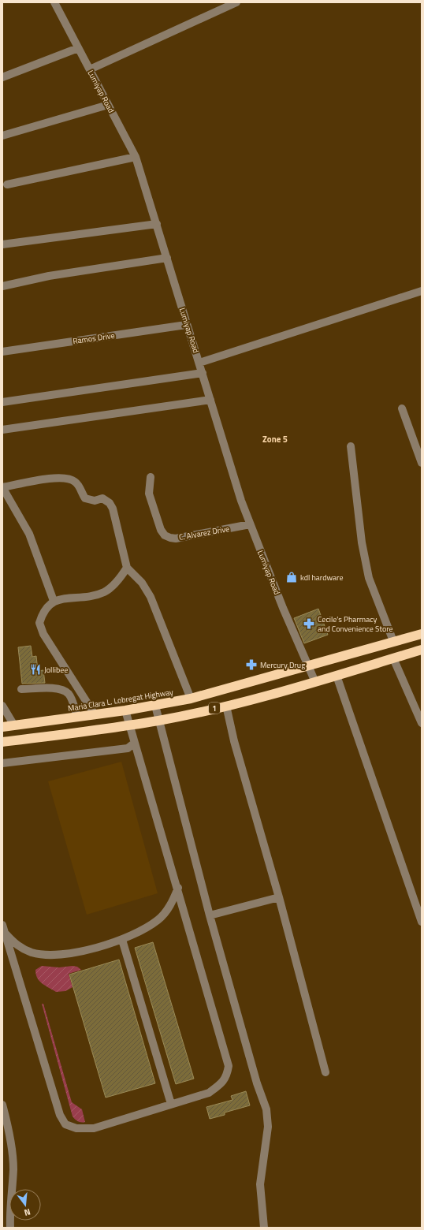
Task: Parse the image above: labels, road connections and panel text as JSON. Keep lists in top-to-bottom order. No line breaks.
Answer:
{"streets":{"highway":["Maria Clara L. Lobregat Highway","1"],"street":["Lumiyap Road","Ramos Drive","C. Alvarez Drive"]},"crossings":[["Lumiyap Road","Ramos Drive"],["Lumiyap Road","C. Alvarez Drive"],["Lumiyap Road","Maria Clara L. Lobregat Highway"],["Lumiyap Road","1"]],"districts":["Zone 5"],"places":{"shop":["kdl hardware"],"pharmacy":["Cecile's Pharmacy and Convenience Store","Mercury Drug"],"restaurant":["Jollibee"]},"north":"bottom"}
